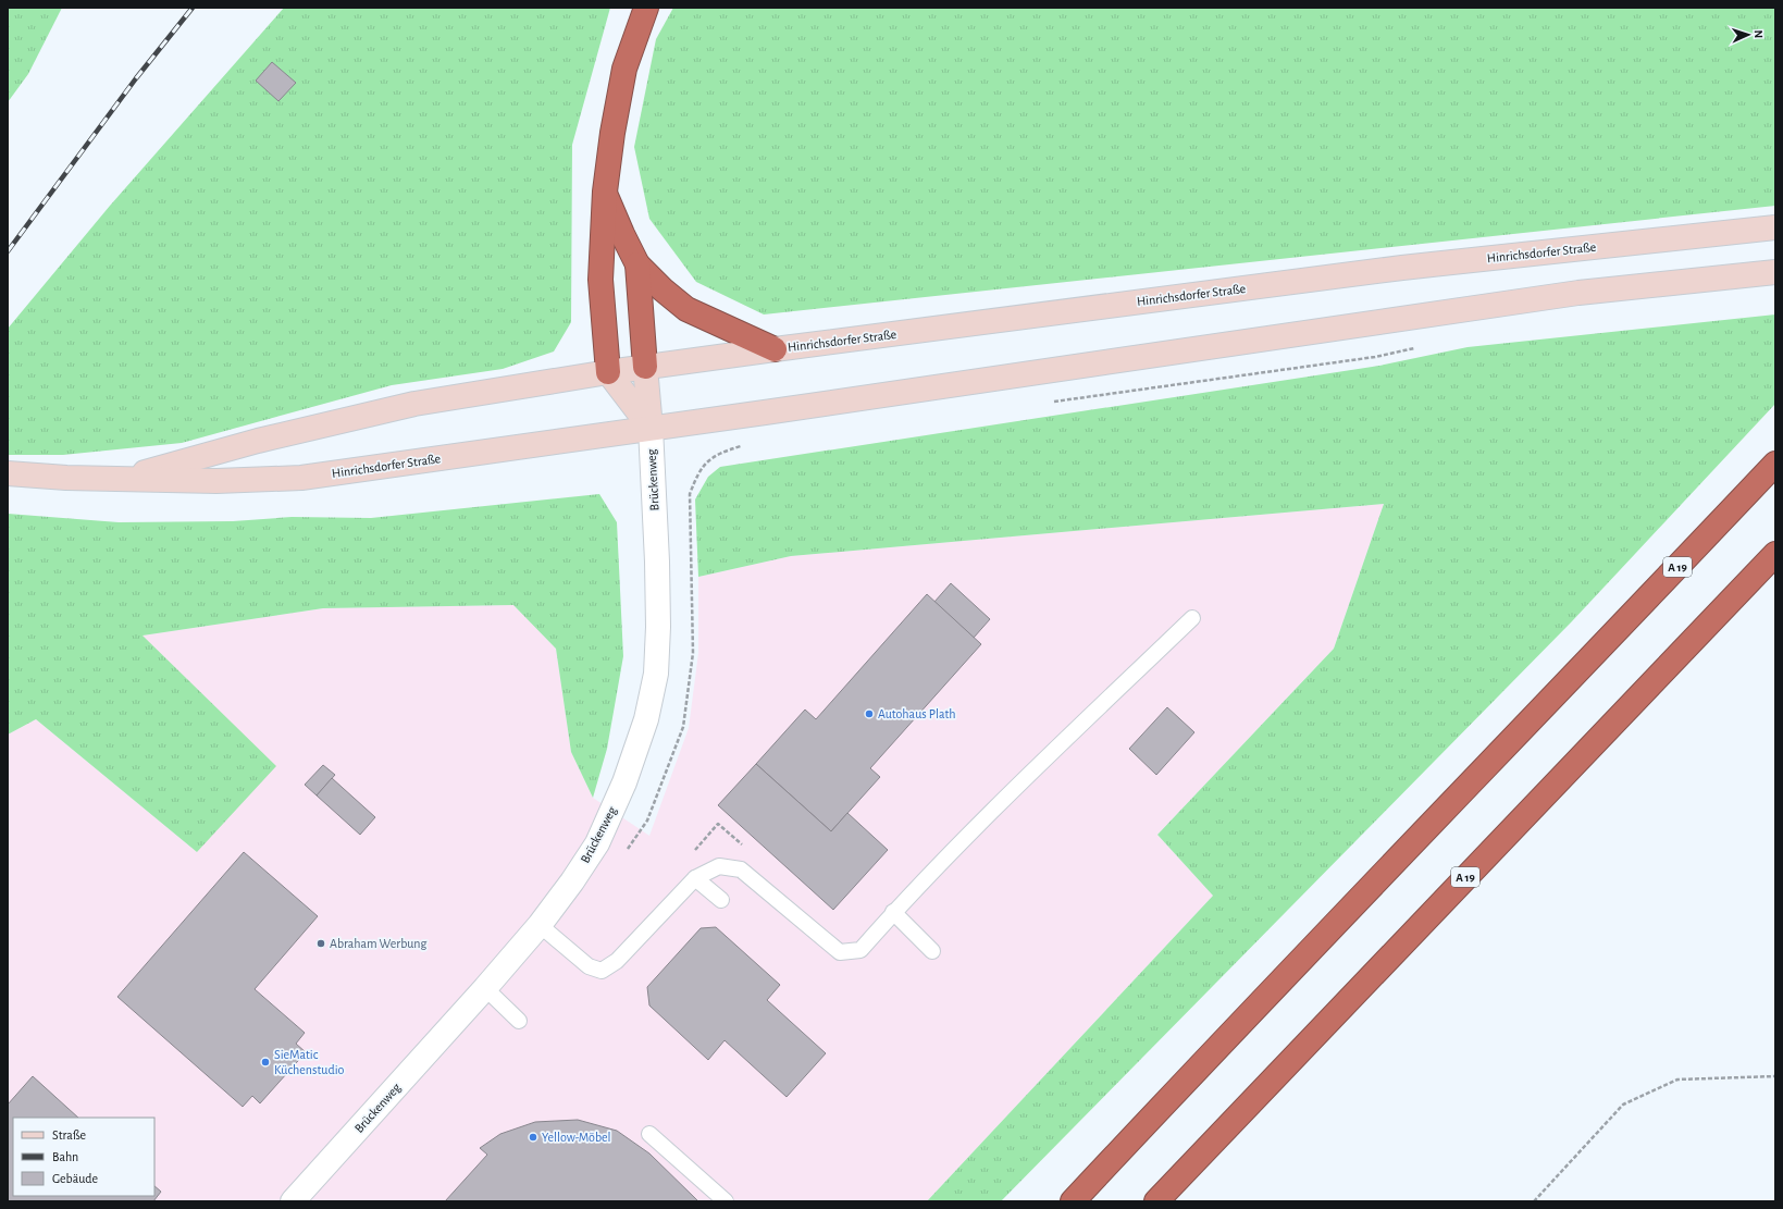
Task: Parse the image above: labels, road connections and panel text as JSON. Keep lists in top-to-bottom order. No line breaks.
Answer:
{"streets":{"highway":["A 19"],"main road":["Hinrichsdorfer Straße","Brückenweg"]},"crossings":[["Hinrichsdorfer Straße","Brückenweg"]],"places":["Autohaus Plath","Abraham Werbung","SieMatic Küchenstudio","Yellow-Möbel"],"legend":["Straße","Bahn","Gebäude"],"north":"right"}
